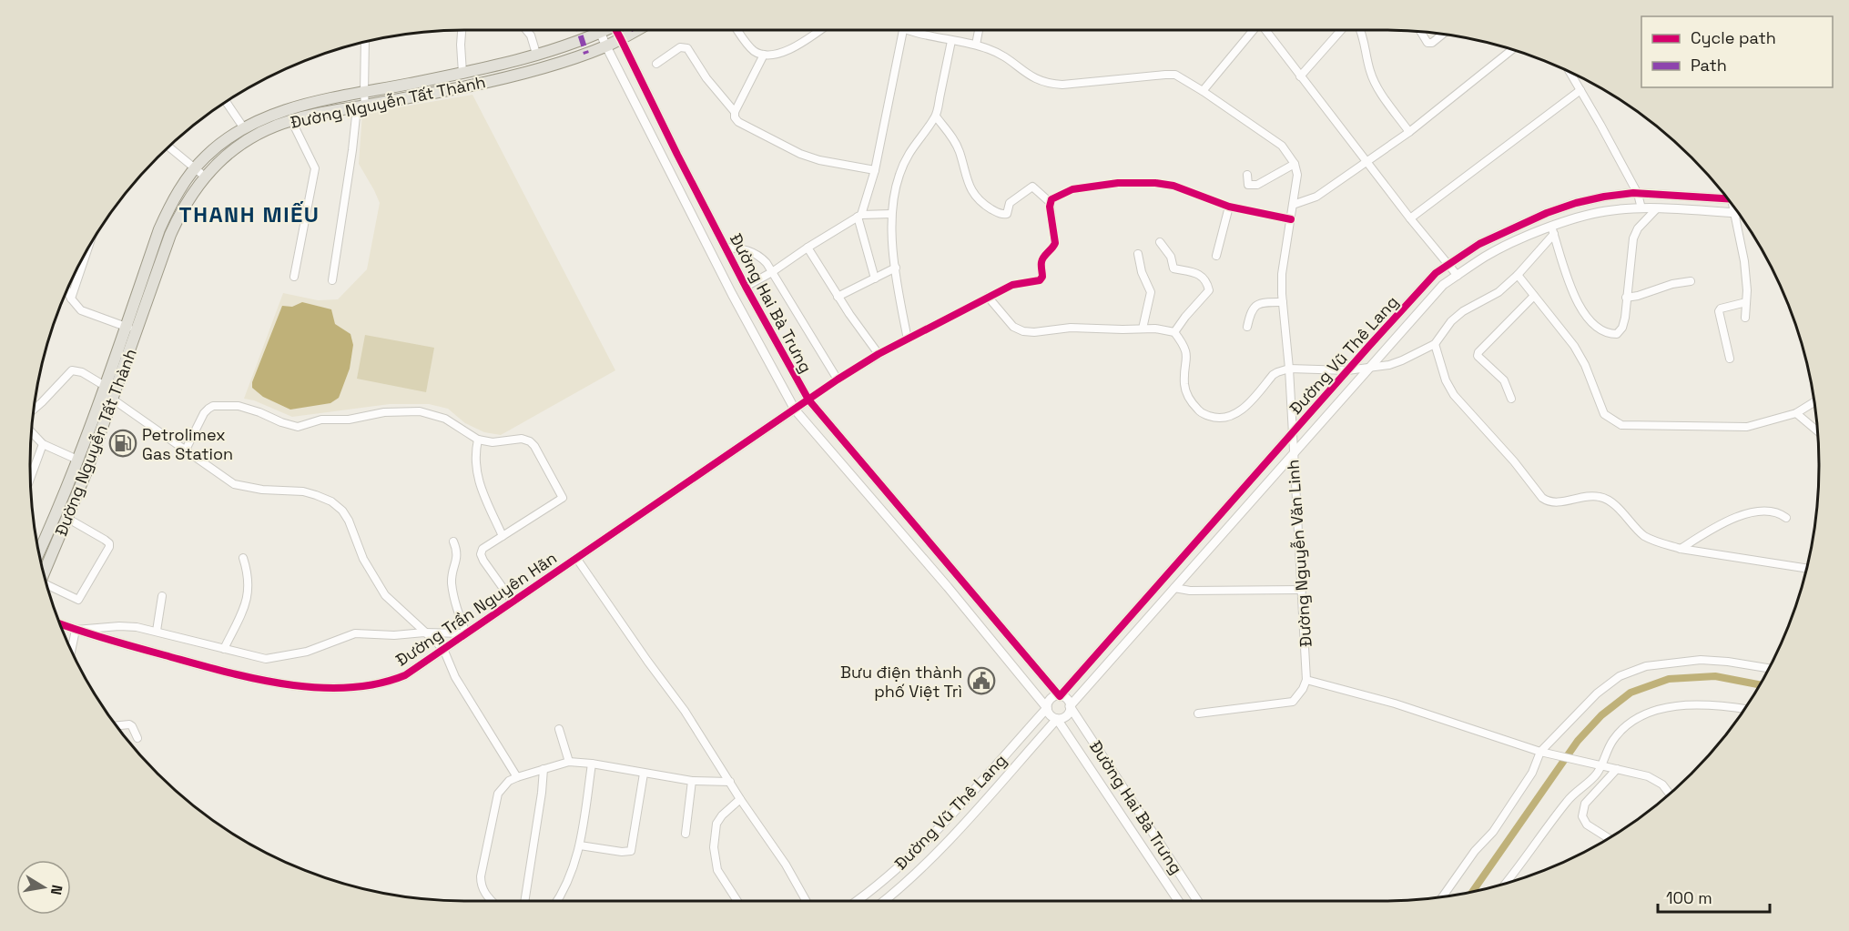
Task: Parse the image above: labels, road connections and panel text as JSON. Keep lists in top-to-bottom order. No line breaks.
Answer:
{"streets":{"main road":["Đường Nguyễn Tất Thành"],"street":["Đường Hai Bà Trưng","Đường Vũ Thê Lang","Đường Nguyễn Văn Linh","Đường Trần Nguyên Hãn"]},"crossings":[["Đường Nguyễn Tất Thành","Đường Hai Bà Trưng"],["Đường Hai Bà Trưng","Đường Vũ Thê Lang"],["Đường Hai Bà Trưng","Đường Trần Nguyên Hãn"],["Đường Vũ Thê Lang","Đường Nguyễn Văn Linh"]],"districts":["THANH MIẾU"],"places":{"fuel station":["Petrolimex Gas Station"],"public building":["Bưu điện thành phố Việt Trì"]},"legend":["Cycle path","Path"],"scale_bar":"100 m","north":"right"}
